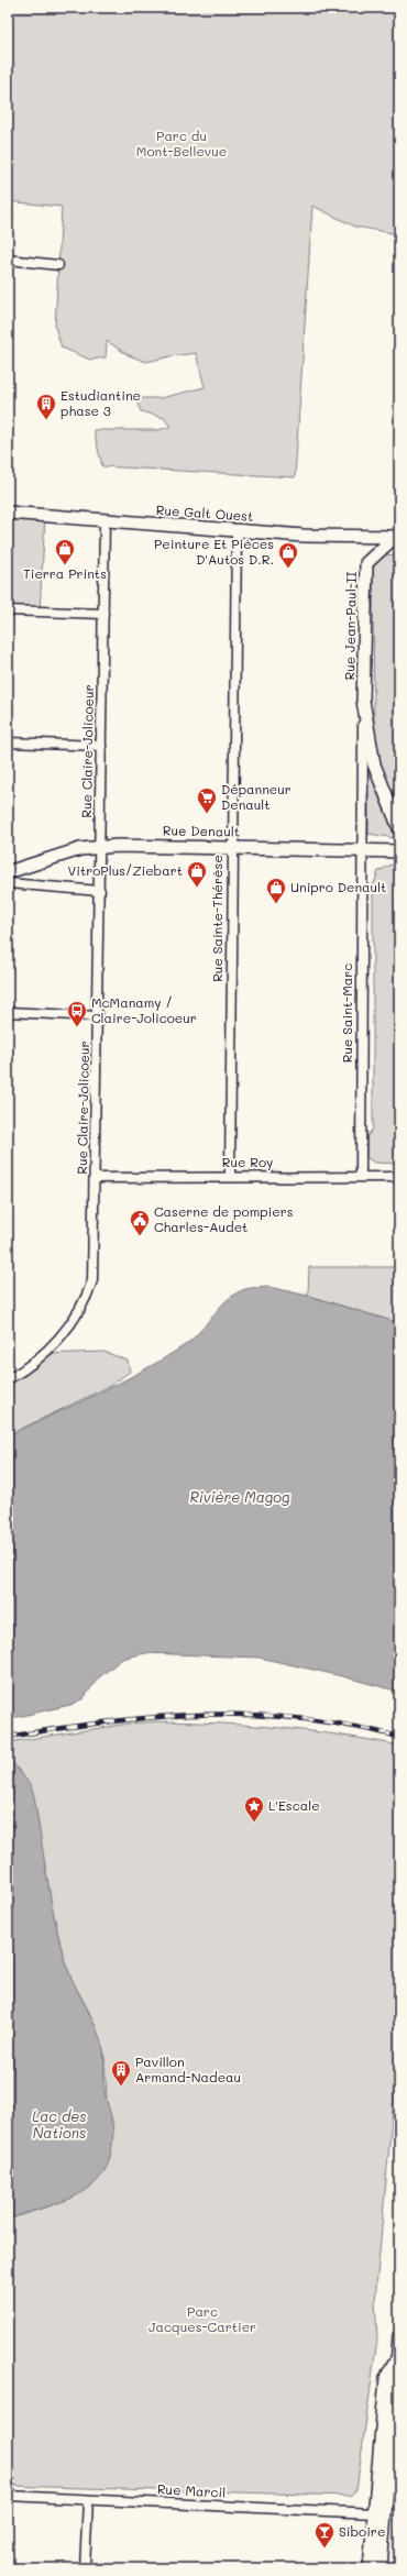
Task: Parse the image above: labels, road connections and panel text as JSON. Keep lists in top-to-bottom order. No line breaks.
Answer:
{"streets":{"main road":["Rue Galt Ouest","Rue Jean-Paul-II","Rue Denault"],"street":["Rue Claire-Jolicoeur","Rue Sainte-Thérèse","Rue Saint-Marc","Rue Roy","Rue Marcil"]},"crossings":[["Rue Galt Ouest","Rue Jean-Paul-II"],["Rue Galt Ouest","Rue Claire-Jolicoeur"],["Rue Galt Ouest","Rue Sainte-Thérèse"],["Rue Jean-Paul-II","Rue Denault"],["Rue Jean-Paul-II","Rue Saint-Marc"],["Rue Claire-Jolicoeur","Rue Denault"],["Rue Claire-Jolicoeur","Rue Roy"],["Rue Denault","Rue Sainte-Thérèse"],["Rue Denault","Rue Saint-Marc"],["Rue Sainte-Thérèse","Rue Roy"],["Rue Saint-Marc","Rue Roy"]],"water":["Rivière Magog","Lac des Nations"],"parks":["Parc du Mont-Bellevue","Parc Jacques-Cartier"],"places":{"building":["Estudiantine phase 3","Pavillon Armand-Nadeau"],"shop":["Tierra Prints","Peinture Et Pièces D'Autos D.R.","VitroPlus/Ziebart","Unipro Denault"],"supermarket":["Dépanneur Denault"],"bus stop":["McManamy / Claire-Jolicoeur"],"public building":["Caserne de pompiers Charles-Audet"],"place":["L'Escale"],"bar":["Siboire"]}}
